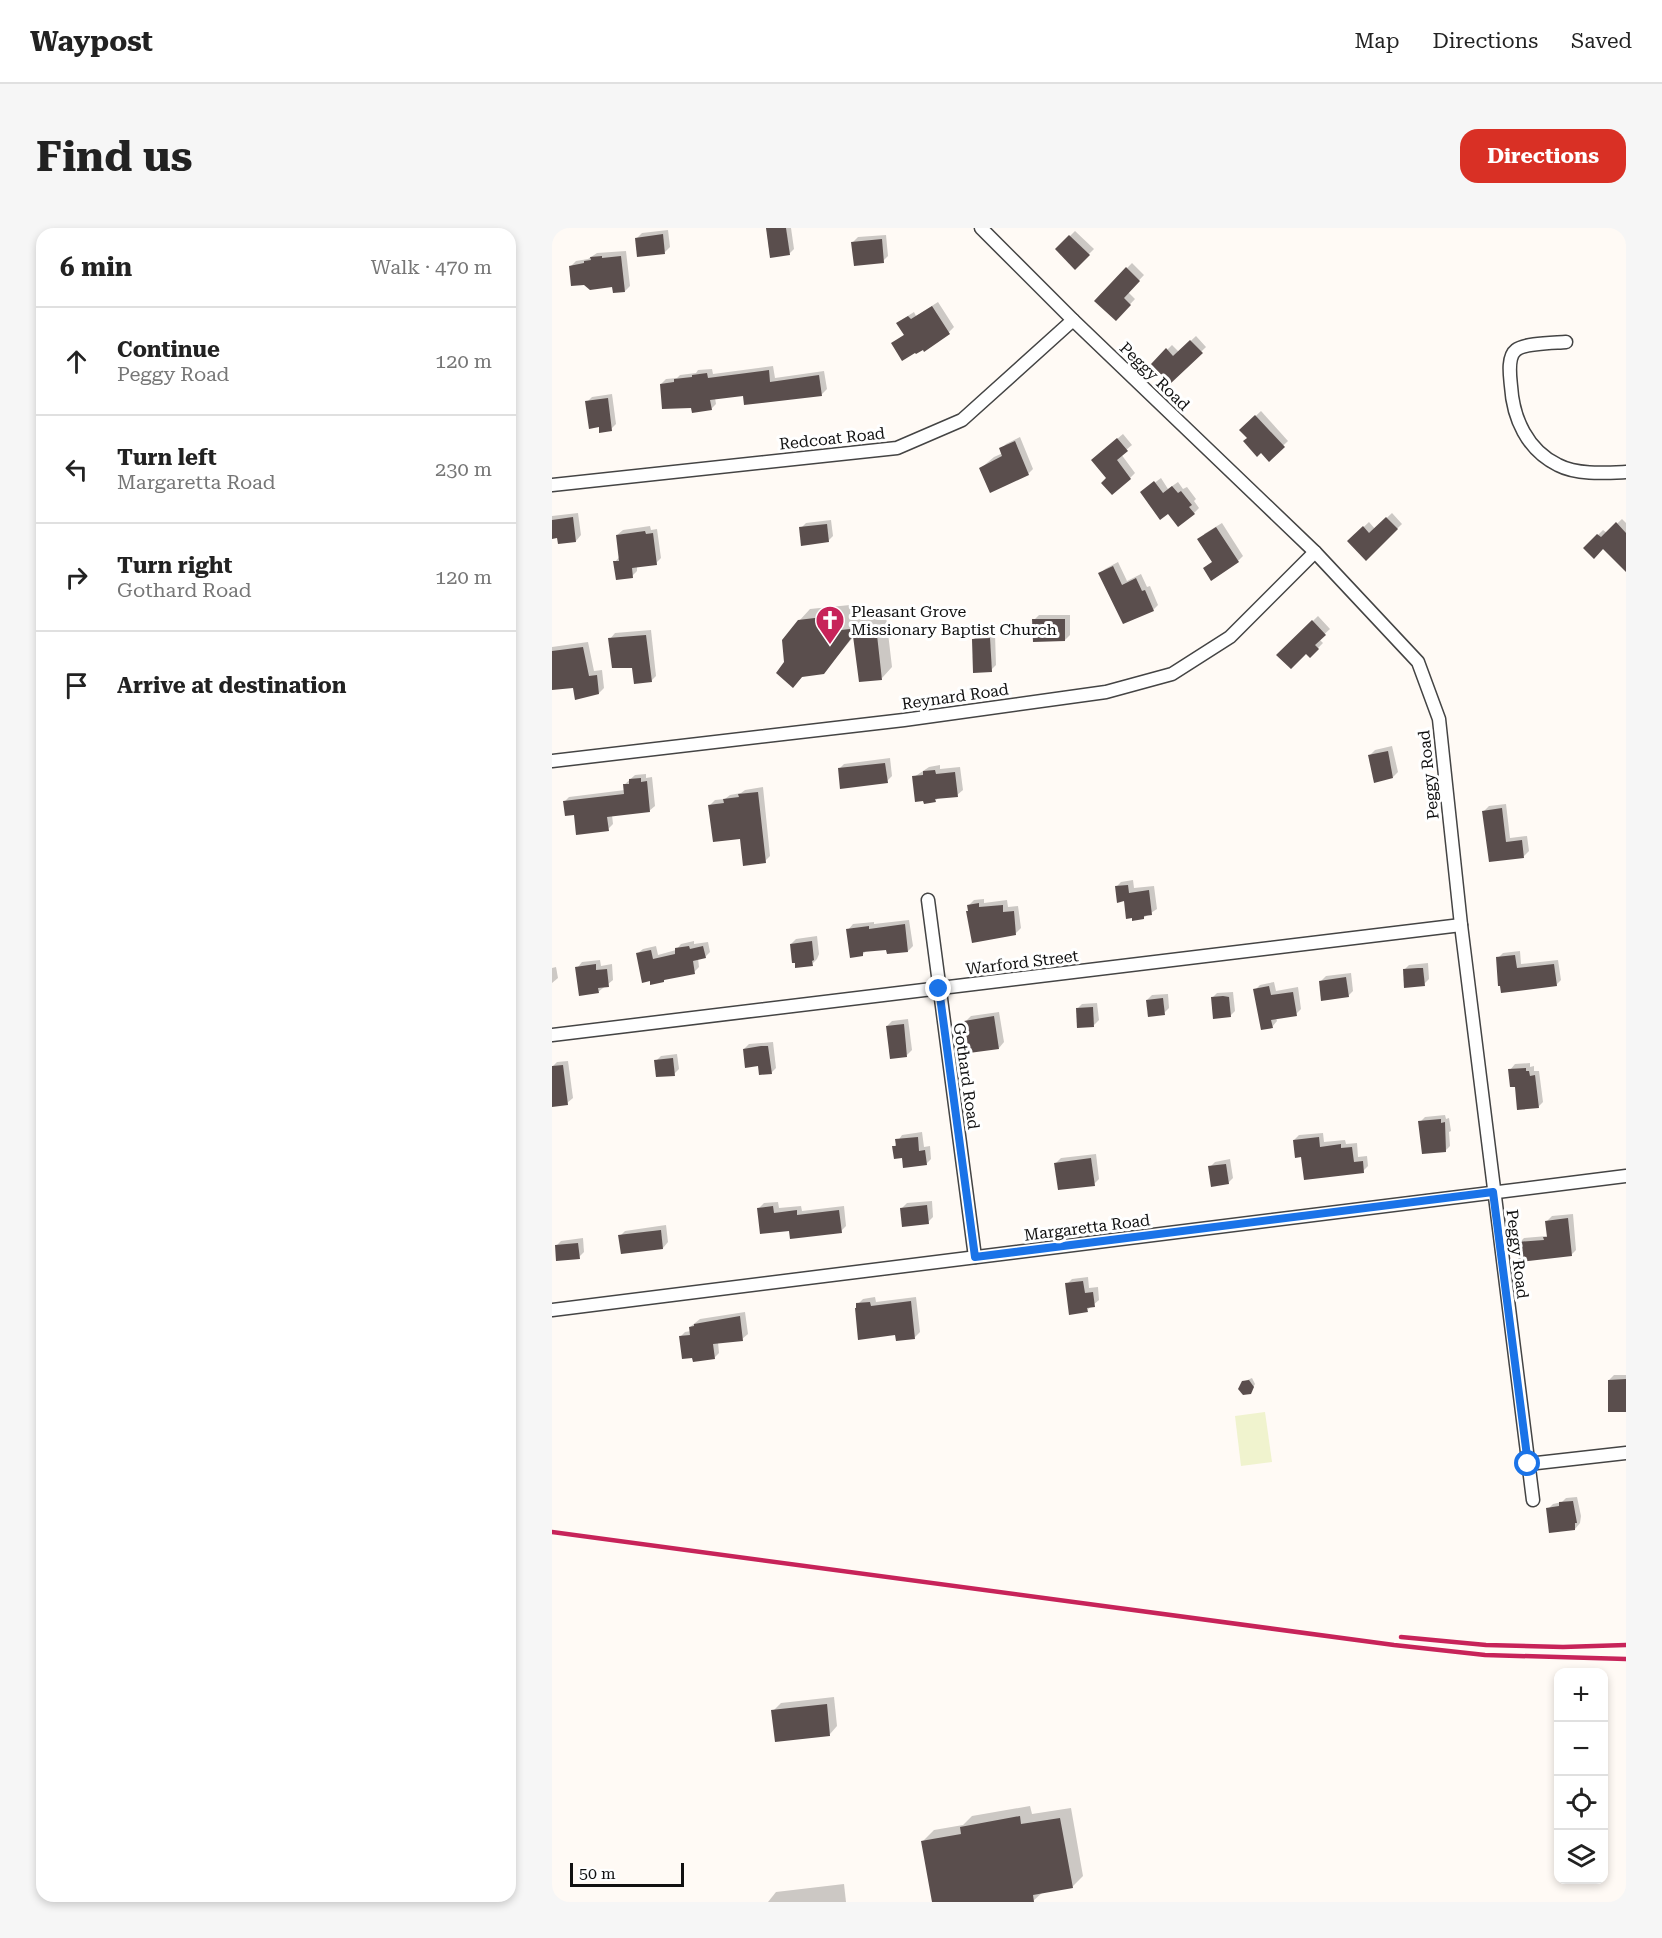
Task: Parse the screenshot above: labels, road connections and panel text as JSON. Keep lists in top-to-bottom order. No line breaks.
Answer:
{"streets":{"street":["Peggy Road","Redcoat Road","Reynard Road","Warford Street","Gothard Road","Margaretta Road"]},"crossings":[["Peggy Road","Redcoat Road"],["Peggy Road","Reynard Road"],["Peggy Road","Warford Street"],["Peggy Road","Margaretta Road"],["Warford Street","Gothard Road"],["Gothard Road","Margaretta Road"]],"places":{"church":["Pleasant Grove Missionary Baptist Church"]},"scale_bar":"50 m","page":{"header":"Waypost","nav":["Map","Directions","Saved"],"buttons":"Directions","title":"Find us","heading":["6 min","Walk · 470 m"],"list":[["Continue","Peggy Road","120 m"],["Turn left","Margaretta Road","230 m"],["Turn right","Gothard Road","120 m"],"Arrive at destination"],"map_buttons":["+","−"],"scale":"50 m"}}
